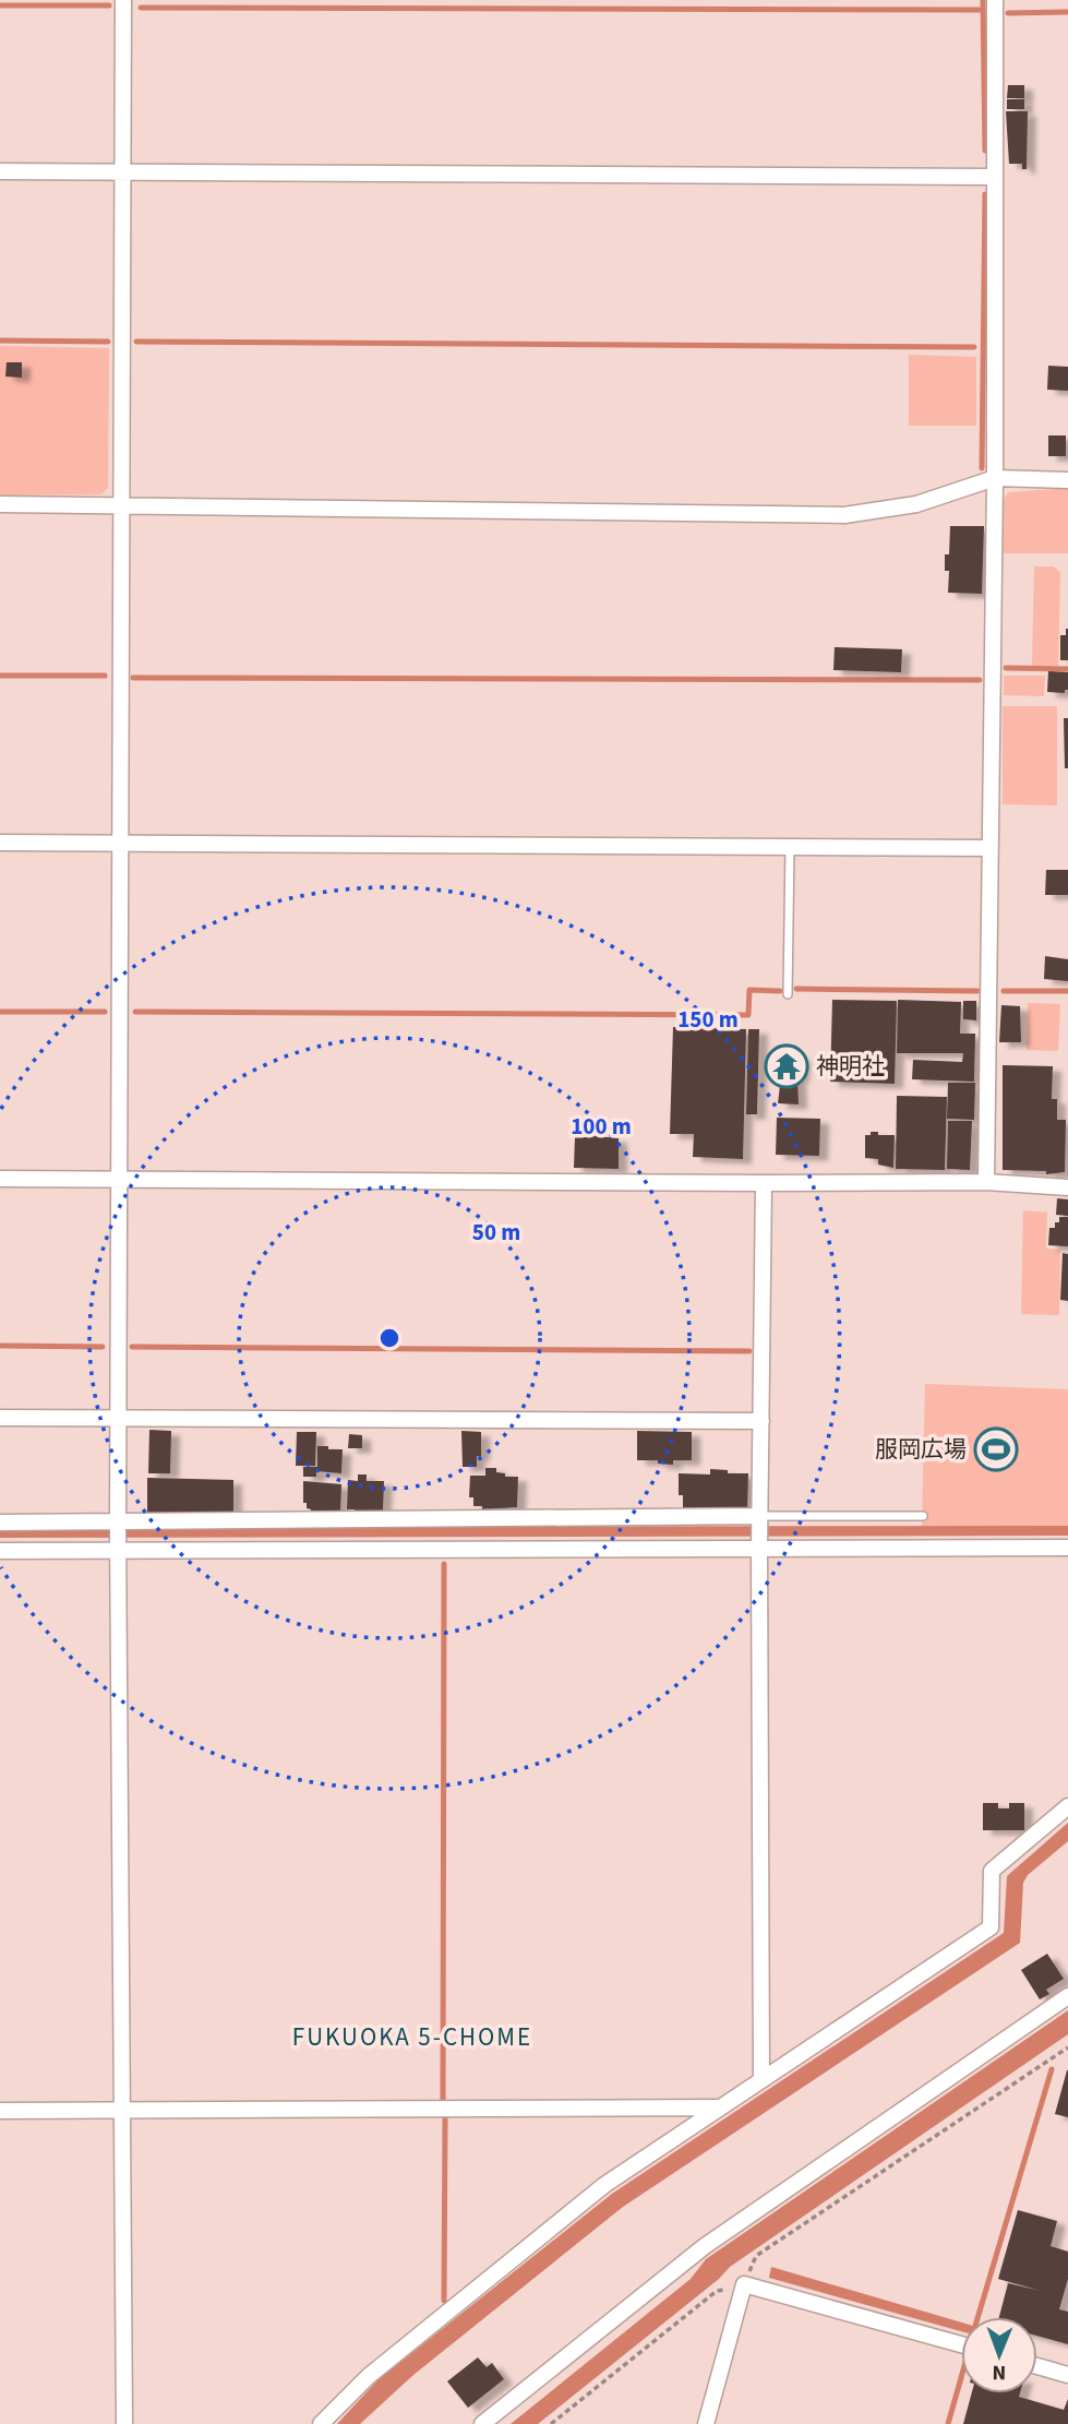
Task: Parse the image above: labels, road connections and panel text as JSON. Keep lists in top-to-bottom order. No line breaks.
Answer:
{"districts":["FUKUOKA 5-CHOME"],"places":{"temple":["神明社"],"sports":["服岡広場"]},"north":"bottom","rings":["150 m","100 m","50 m"]}
